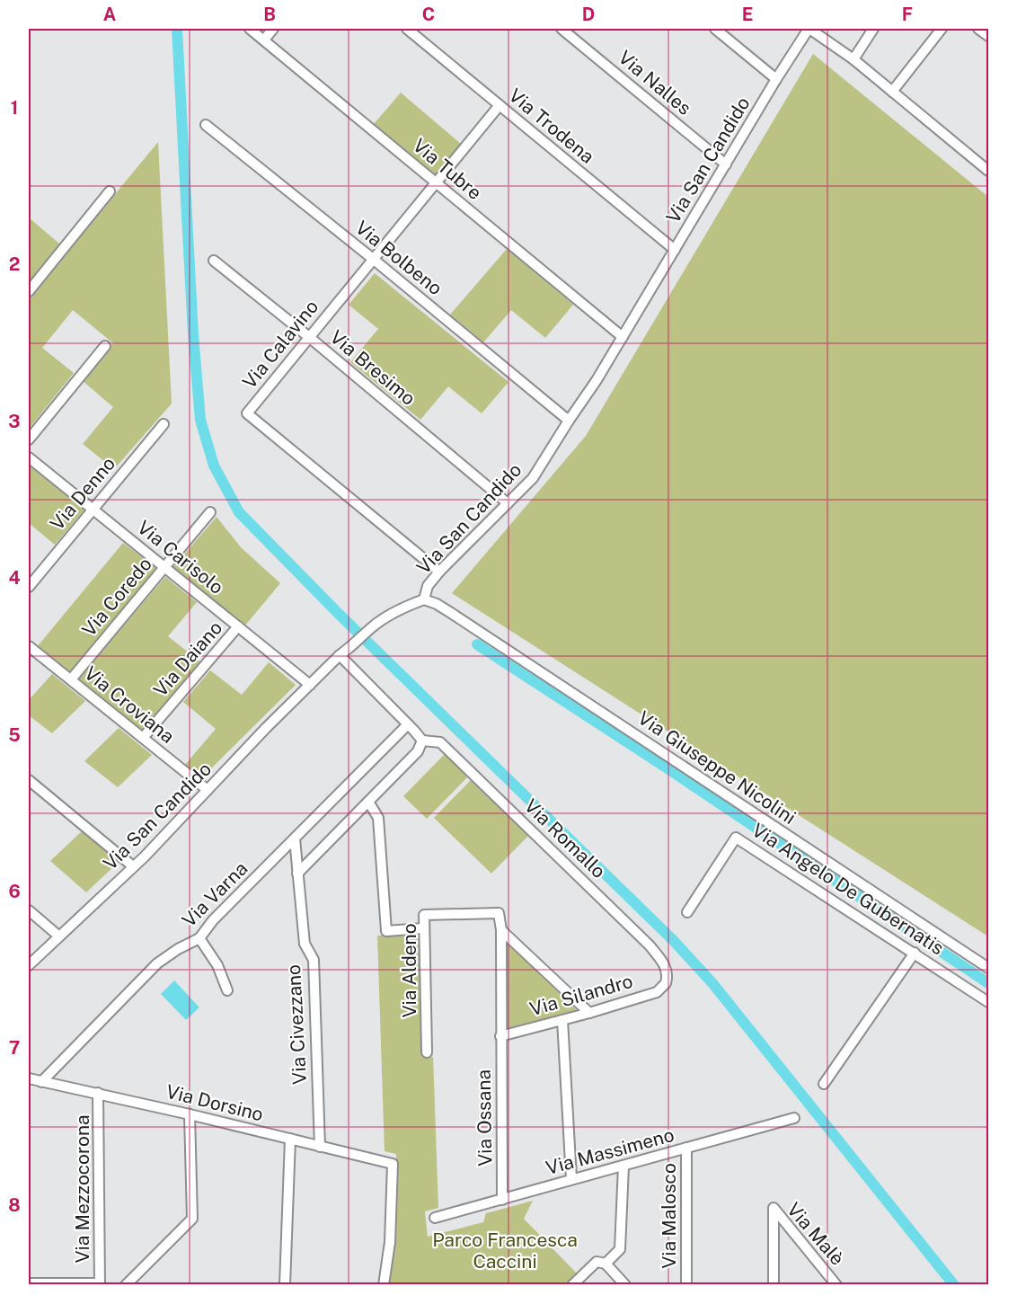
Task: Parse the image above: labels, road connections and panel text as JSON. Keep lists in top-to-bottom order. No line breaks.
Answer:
{"streets":{"street":["Via Nalles","Via Trodena","Via San Candido","Via Tubre","Via Bolbeno","Via Calavino","Via Bresimo","Via Denno","Via Carisolo","Via Coredo","Via Daiano","Via Croviana","Via Giuseppe Nicolini","Via Romallo","Via Angelo De Gubernatis","Via Varna","Via Aldeno","Via Silandro","Via Civezzano","Via Dorsino","Via Ossana","Via Massimeno","Via Mezzocorona","Via Malosco","Via Malè"]},"crossings":[["Via Nalles","Via San Candido"],["Via Trodena","Via San Candido"],["Via Trodena","Via Calavino"],["Via San Candido","Via Tubre"],["Via San Candido","Via Bolbeno"],["Via San Candido","Via Calavino"],["Via San Candido","Via Bresimo"],["Via San Candido","Via Carisolo"],["Via San Candido","Via Croviana"],["Via San Candido","Via Giuseppe Nicolini"],["Via Tubre","Via Calavino"],["Via Bolbeno","Via Calavino"],["Via Calavino","Via Bresimo"],["Via Denno","Via Carisolo"],["Via Carisolo","Via Coredo"],["Via Carisolo","Via Daiano"],["Via Coredo","Via Croviana"],["Via Daiano","Via Croviana"],["Via Romallo","Via Silandro"],["Via Varna","Via Civezzano"],["Via Varna","Via Dorsino"],["Via Aldeno","Via Ossana"],["Via Silandro","Via Ossana"],["Via Civezzano","Via Dorsino"],["Via Dorsino","Via Mezzocorona"],["Via Ossana","Via Massimeno"],["Via Massimeno","Via Malosco"]],"parks":["Parco Francesca Caccini"],"grid":{"columns":["A","B","C","D","E","F"],"rows":["1","2","3","4","5","6","7","8"]}}
